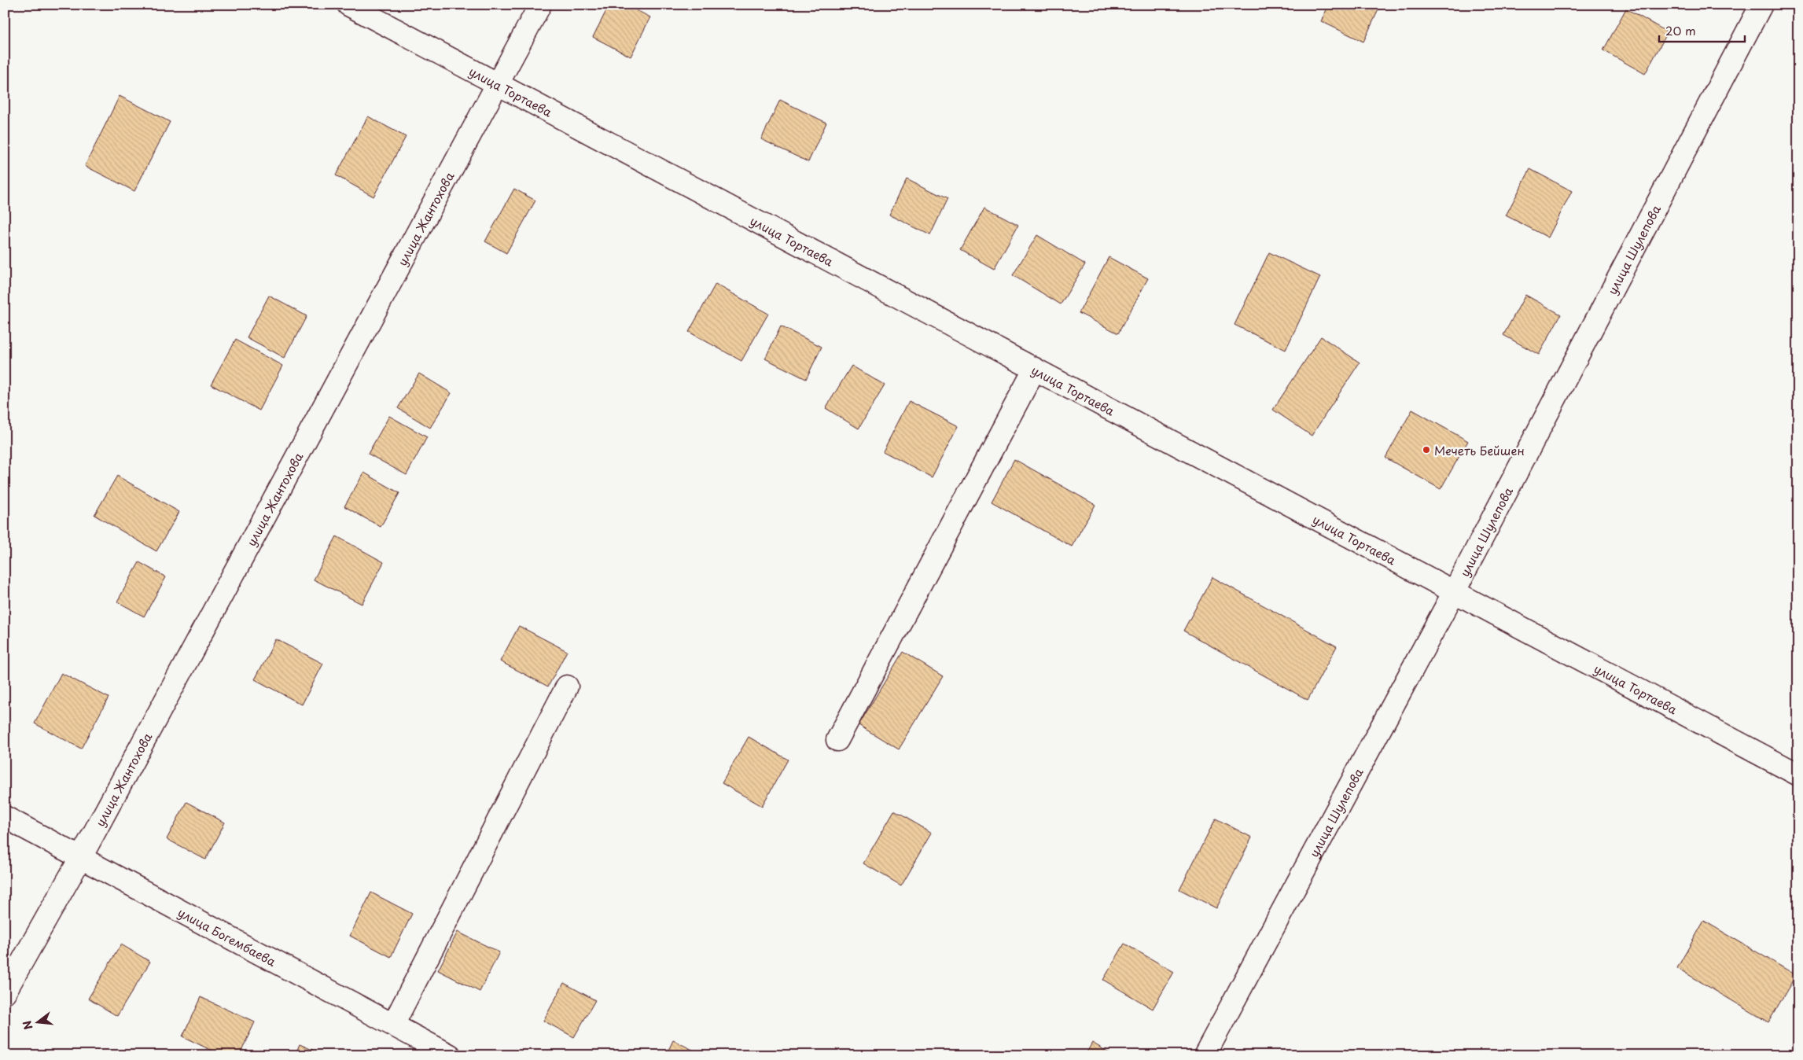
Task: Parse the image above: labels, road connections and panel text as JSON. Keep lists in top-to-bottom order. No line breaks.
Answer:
{"streets":{"street":["улица Тортаева","улица Жантохова","улица Шулепова","улица Богембаева"]},"crossings":[["улица Тортаева","улица Жантохова"],["улица Тортаева","улица Шулепова"],["улица Жантохова","улица Богембаева"]],"places":["Мечеть Бейшен"],"scale_bar":"20 m","north":"left"}
